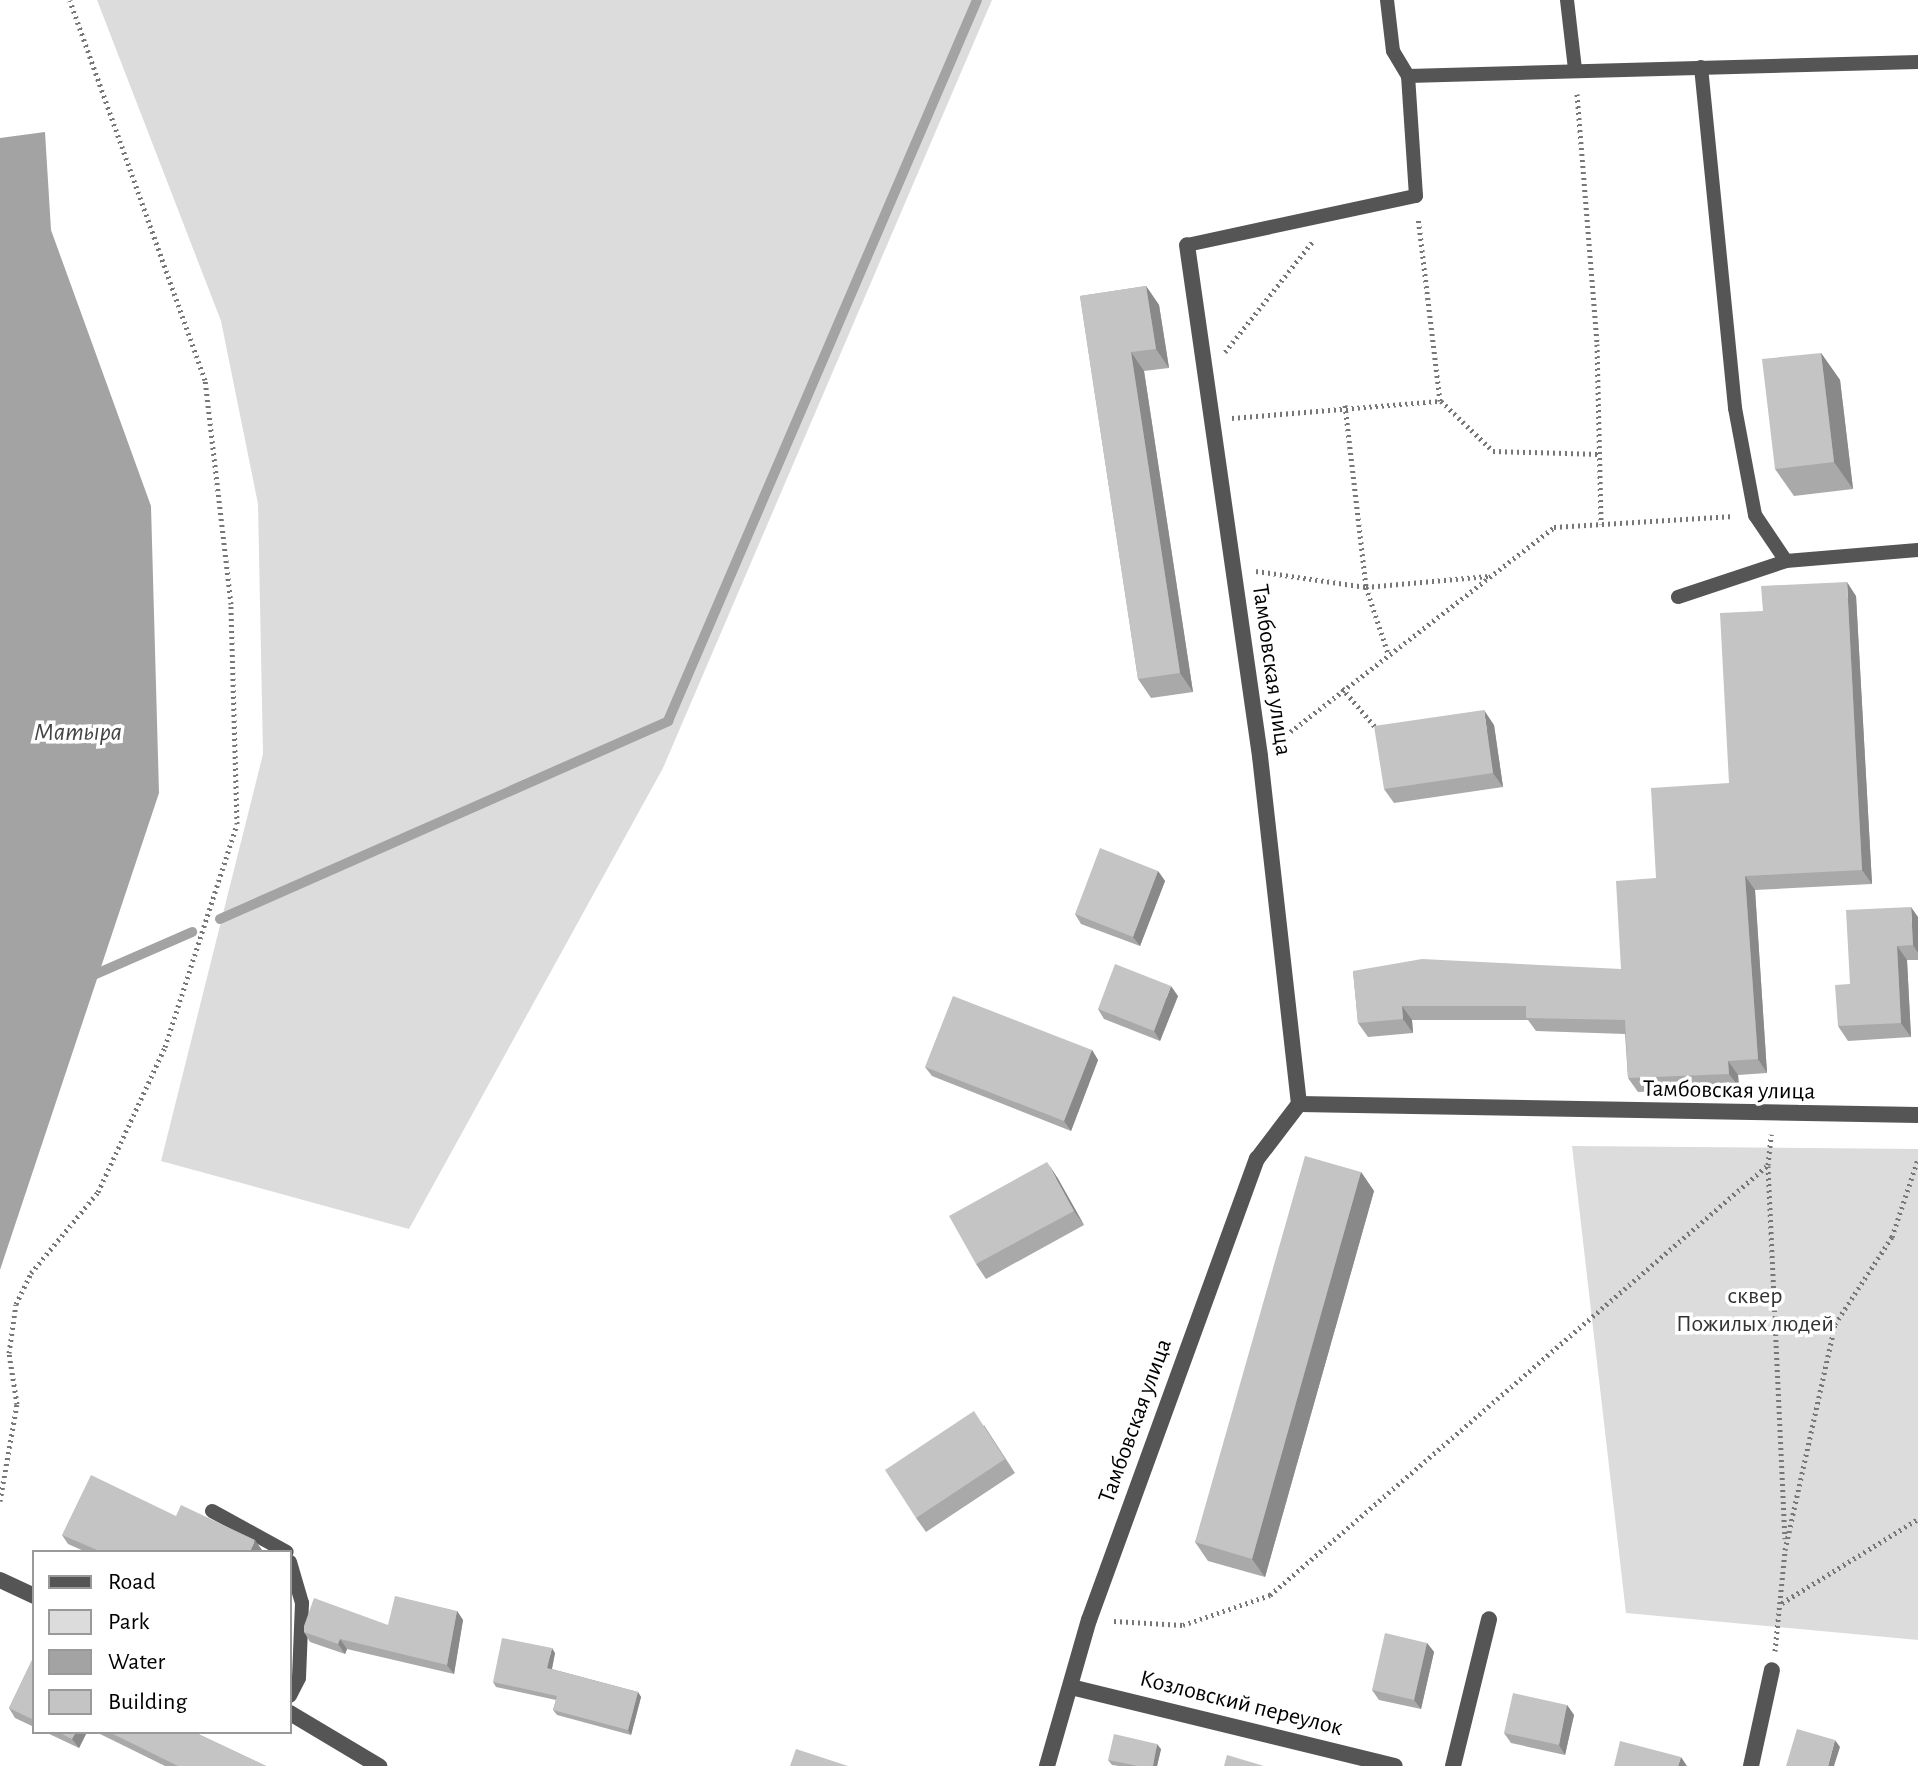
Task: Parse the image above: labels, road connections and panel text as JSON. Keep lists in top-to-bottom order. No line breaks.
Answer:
{"streets":{"street":["Тамбовская улица","Козловский переулок"]},"crossings":[["Тамбовская улица","Козловский переулок"]],"water":["Матыра"],"parks":["сквер Пожилых людей"],"legend":["Road","Park","Water","Building"]}
